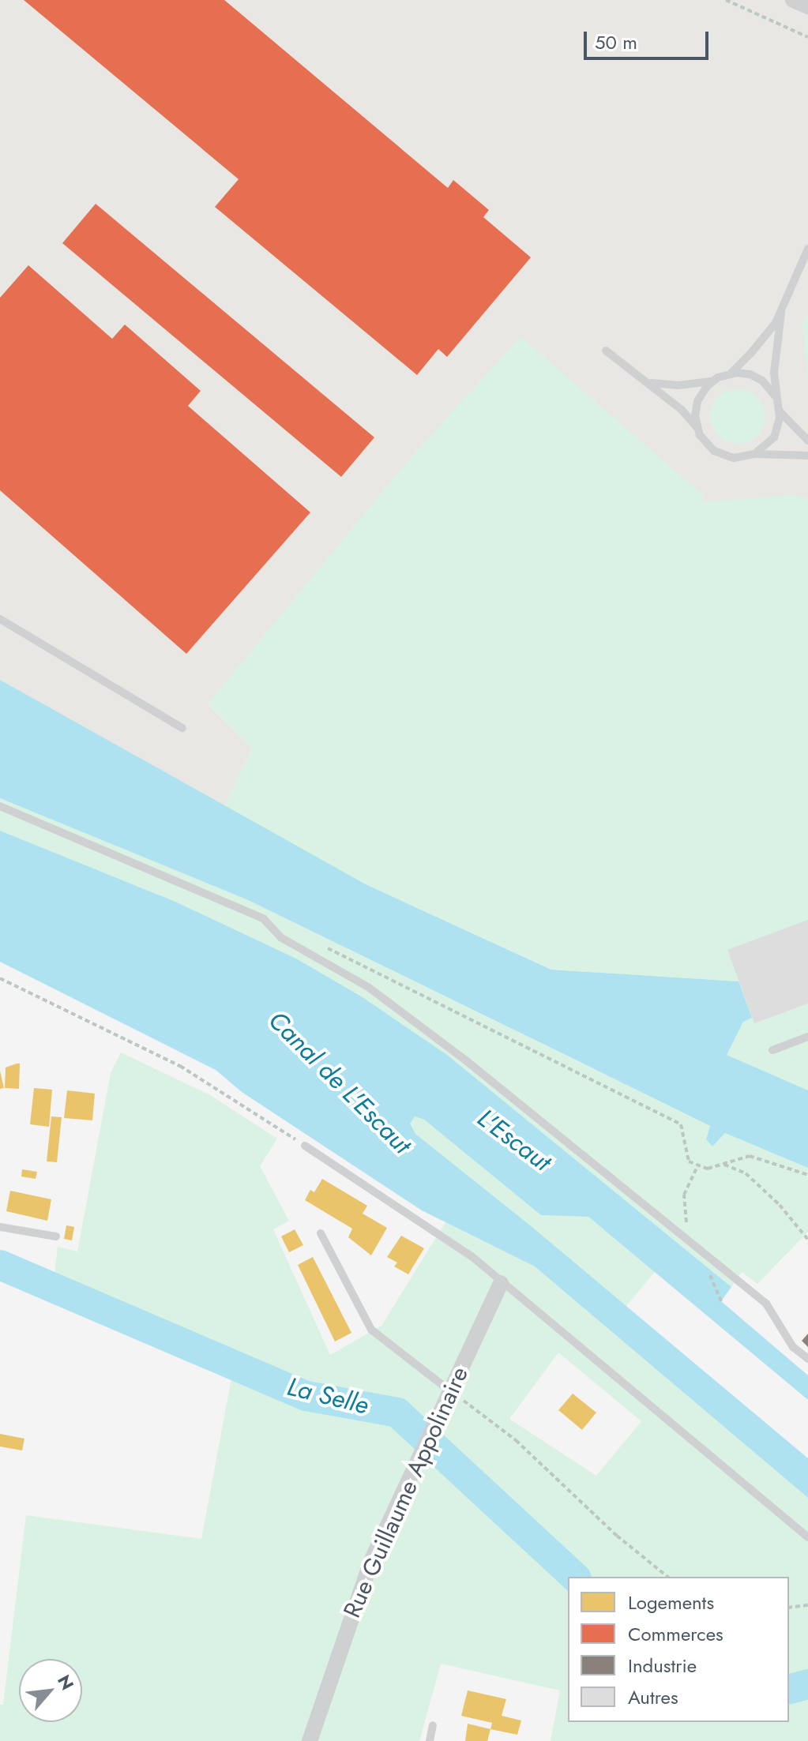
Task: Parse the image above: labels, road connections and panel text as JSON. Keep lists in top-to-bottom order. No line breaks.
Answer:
{"streets":{"street":["Rue Guillaume Appolinaire"]},"water":["Canal de L'Escaut","L'Escaut","La Selle"],"legend":["Logements","Commerces","Industrie","Autres"],"scale_bar":"50 m","north":"top right"}
